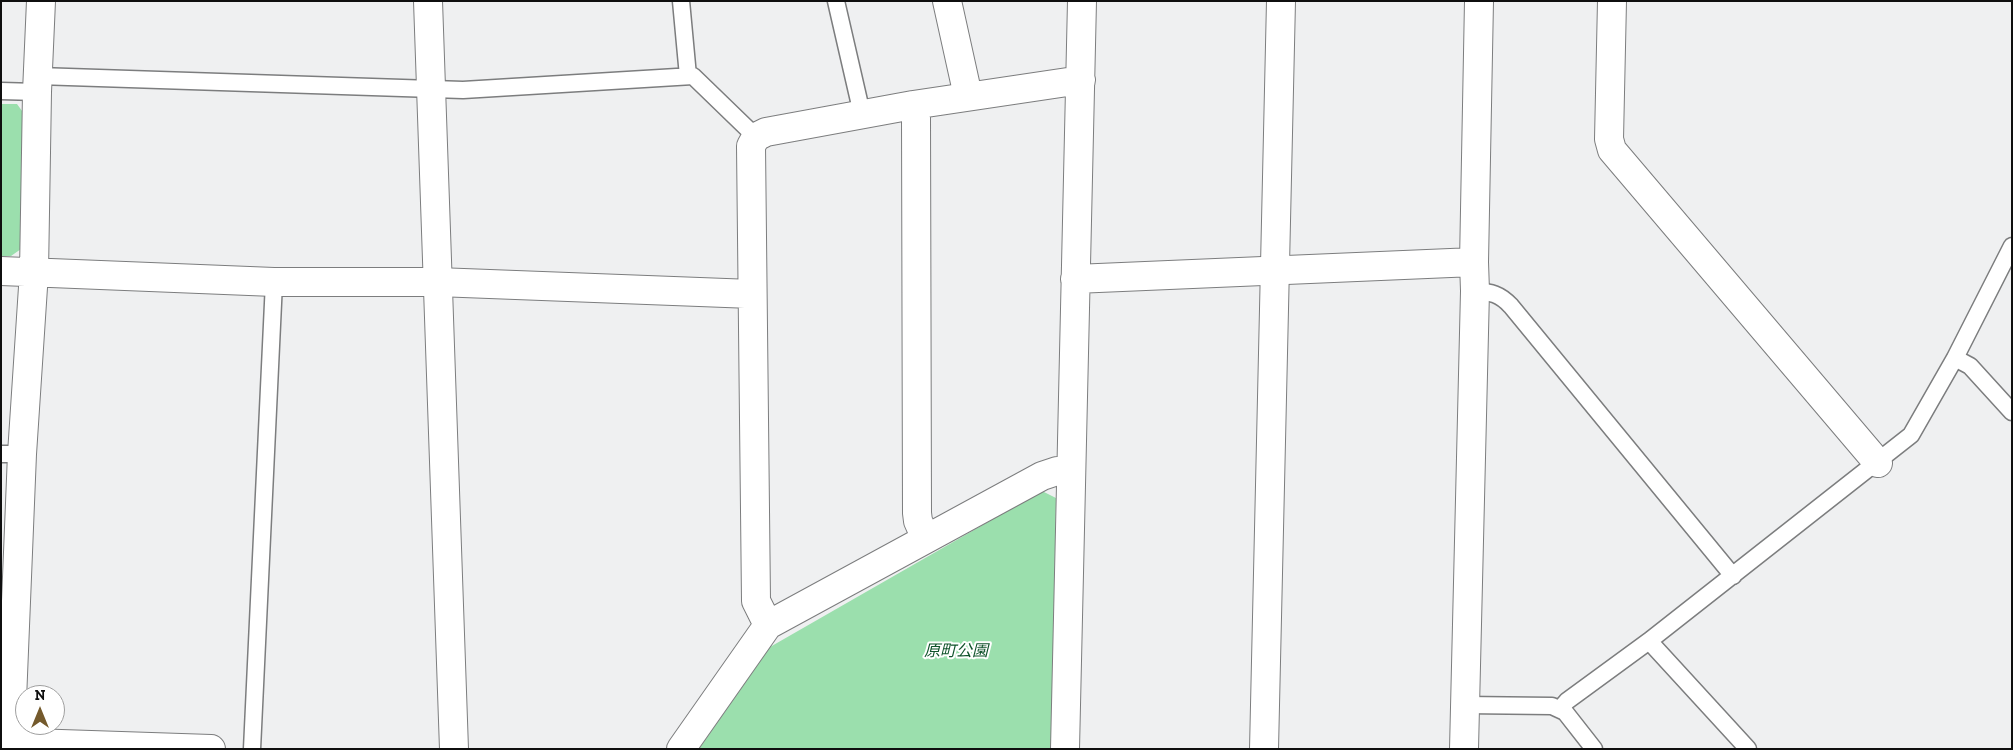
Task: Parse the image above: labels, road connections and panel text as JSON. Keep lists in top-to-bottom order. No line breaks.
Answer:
{"parks":["原町公園"],"north":"top"}
